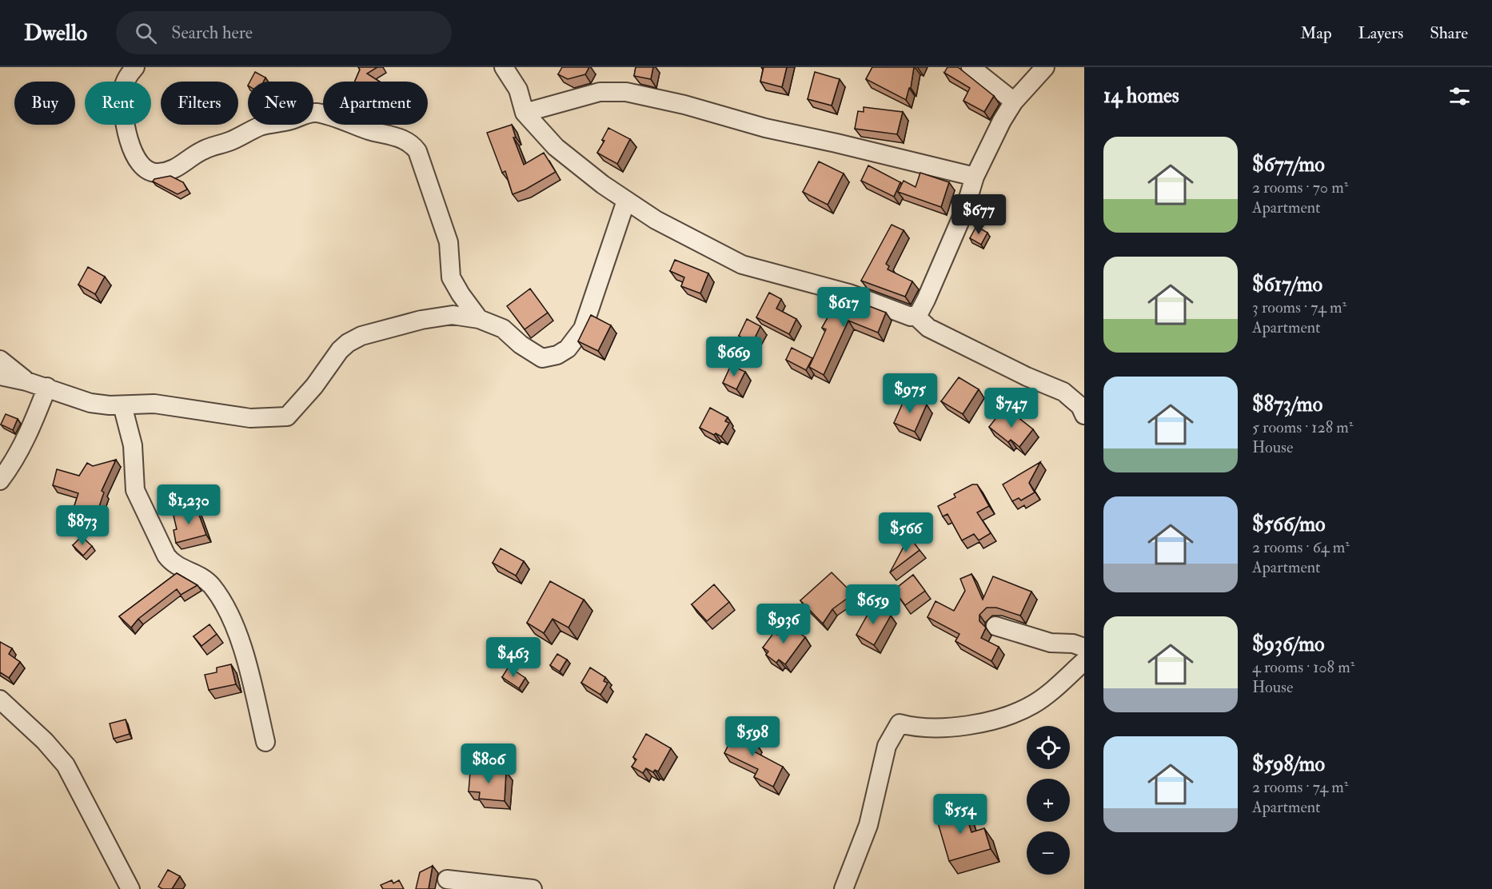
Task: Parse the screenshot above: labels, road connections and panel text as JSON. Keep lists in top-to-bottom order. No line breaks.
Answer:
{"page":{"header":"Dwello","search":"Search here","nav":["Map","Layers","Share"],"heading":"14 homes","chip":["Buy","Rent","Filters","New","Apartment"],"list":[{"name":"$677/mo","note":"2 rooms · 70 m² · Apartment"},{"name":"$617/mo","note":"3 rooms · 74 m² · Apartment"},{"name":"$873/mo","note":"5 rooms · 128 m² · House"},{"name":"$566/mo","note":"2 rooms · 64 m² · Apartment"},{"name":"$936/mo","note":"4 rooms · 108 m² · House"},{"name":"$598/mo","note":"2 rooms · 74 m² · Apartment"}],"price":["$677","$617","$669","$975","$747","$1,230","$873","$566","$659","$936","$463","$598","$806","$554"],"map_buttons":["+","−"]}}
